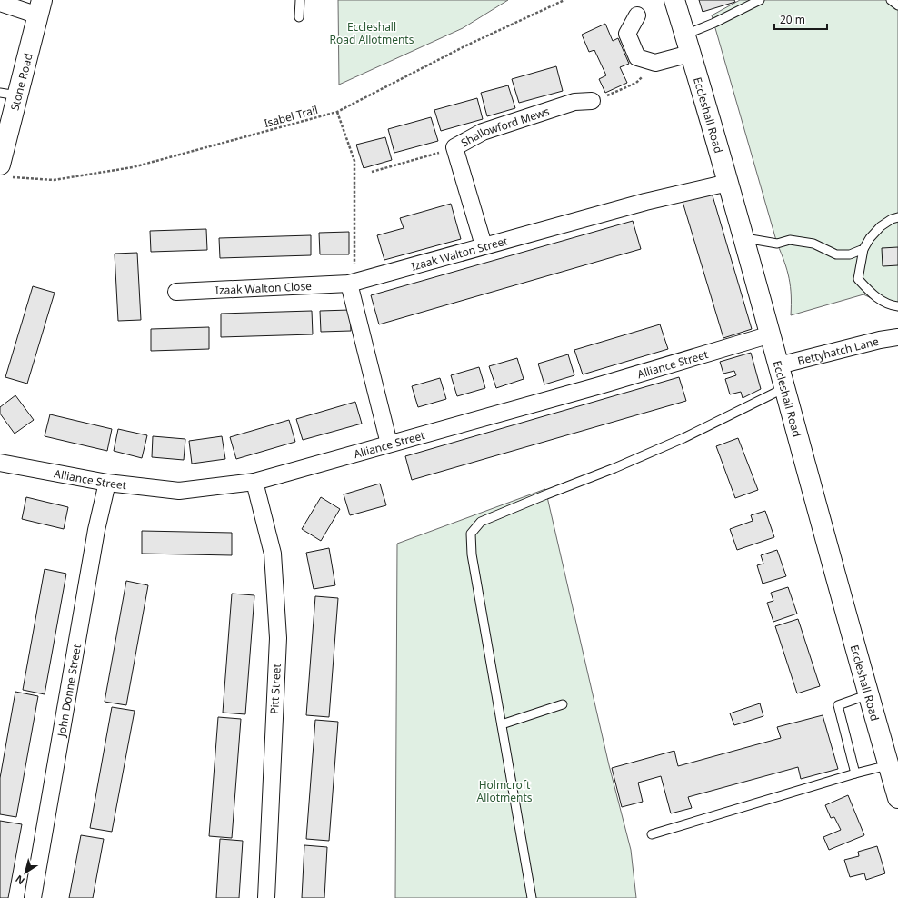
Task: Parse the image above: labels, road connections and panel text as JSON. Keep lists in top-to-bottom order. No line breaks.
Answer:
{"streets":{"main road":["Stone Road","Eccleshall Road"],"street":["Shallowford Mews","Izaak Walton Street","Izaak Walton Close","Bettyhatch Lane","Alliance Street","Pitt Street","John Donne Street"],"path":["Isabel Trail"]},"crossings":[["Stone Road","Isabel Trail"],["Eccleshall Road","Izaak Walton Street"],["Eccleshall Road","Bettyhatch Lane"],["Eccleshall Road","Alliance Street"],["Shallowford Mews","Izaak Walton Street"],["Izaak Walton Street","Izaak Walton Close"],["Alliance Street","Pitt Street"],["Alliance Street","John Donne Street"]],"parks":["Eccleshall Road Allotments","Holmcroft Allotments"],"scale_bar":"20 m","north":"bottom left"}
